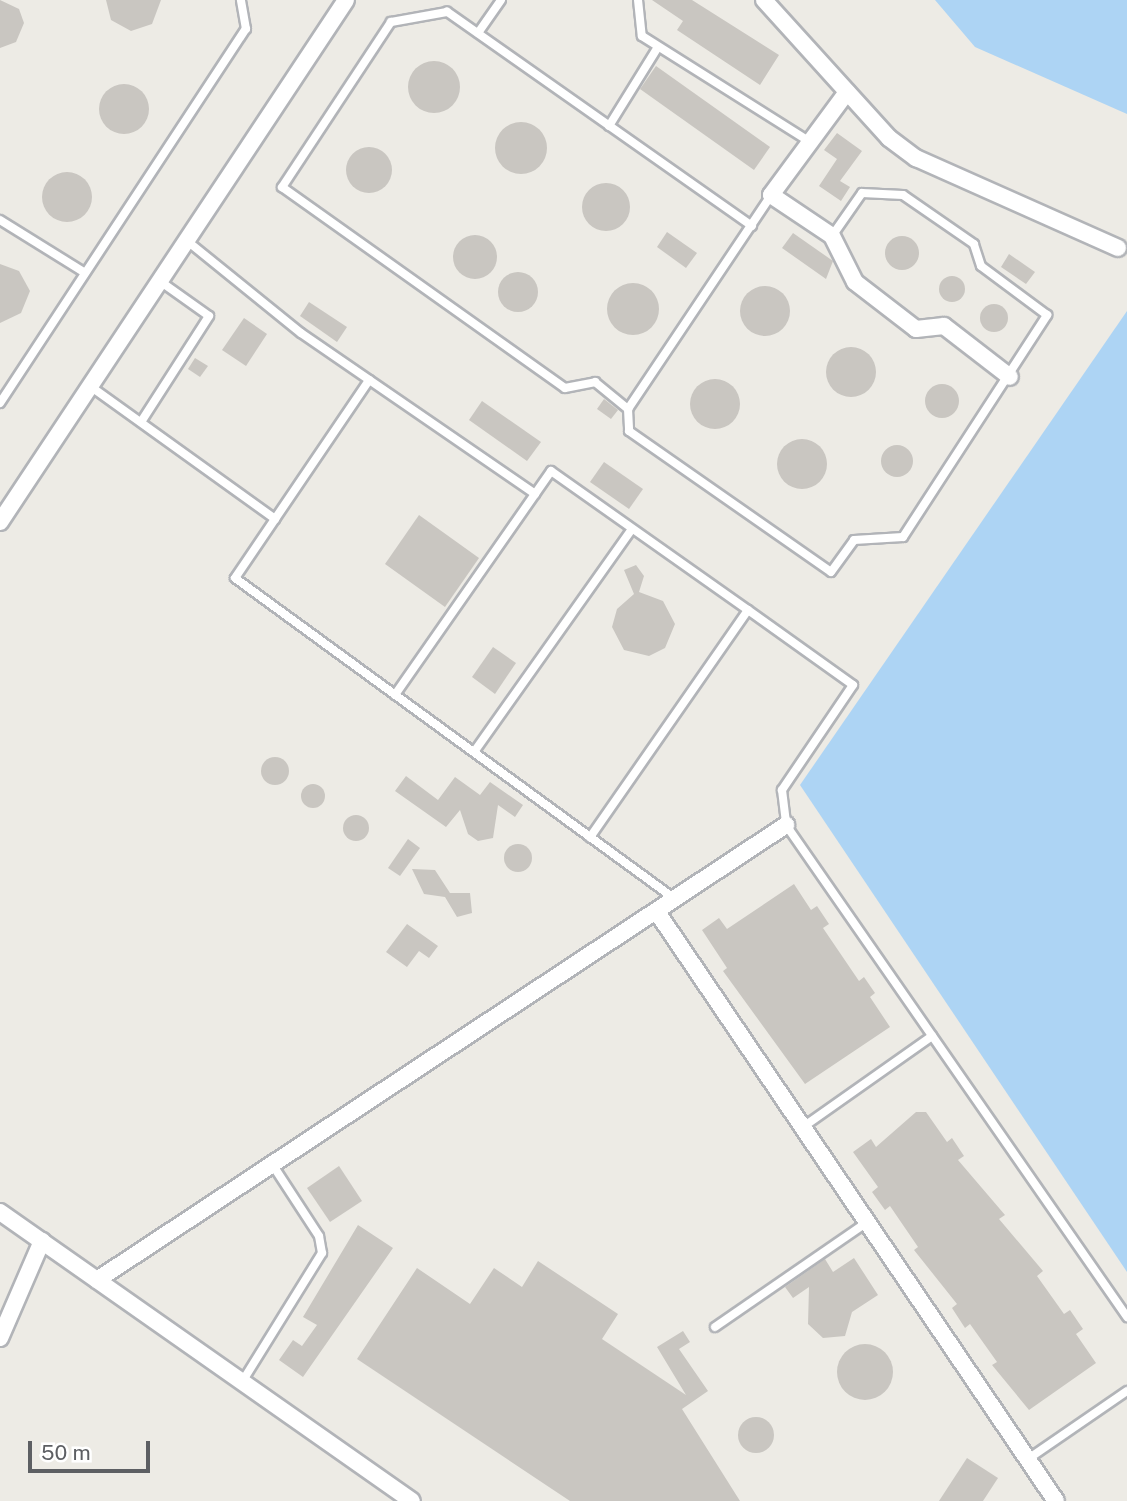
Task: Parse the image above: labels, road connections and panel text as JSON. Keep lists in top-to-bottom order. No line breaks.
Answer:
{"scale_bar":"50 m"}
